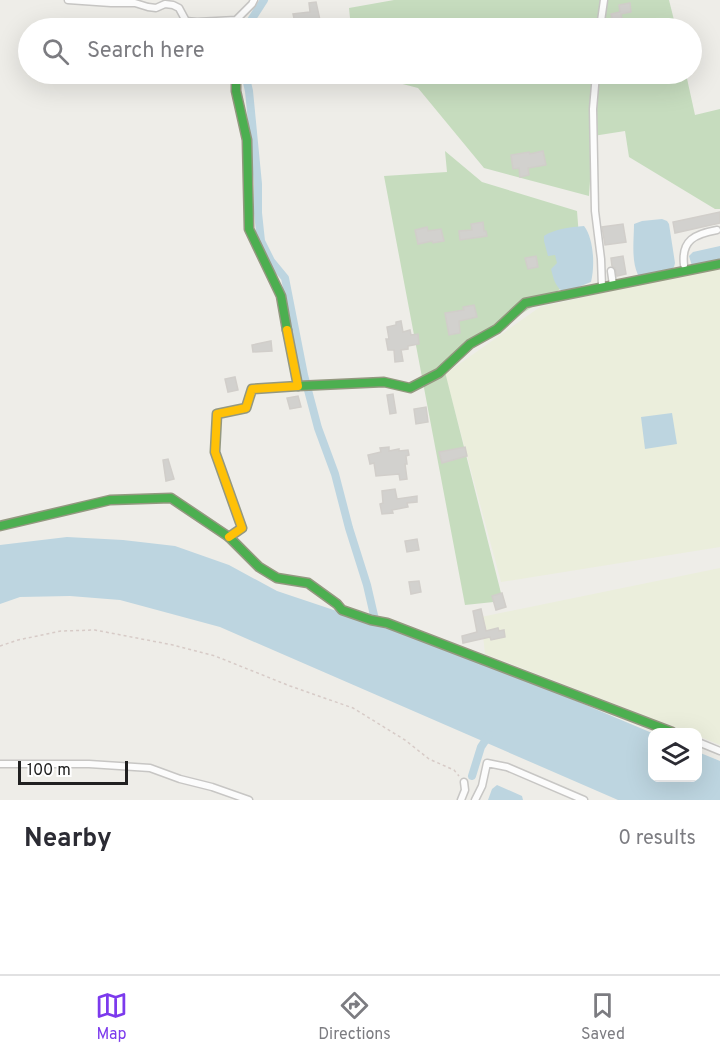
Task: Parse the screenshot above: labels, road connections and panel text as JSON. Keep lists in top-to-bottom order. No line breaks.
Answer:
{"scale_bar":"100 m","page":{"search":"Search here","scale":"100 m","heading":["Nearby","0 results"],"nav":["Map","Directions","Saved"]}}
